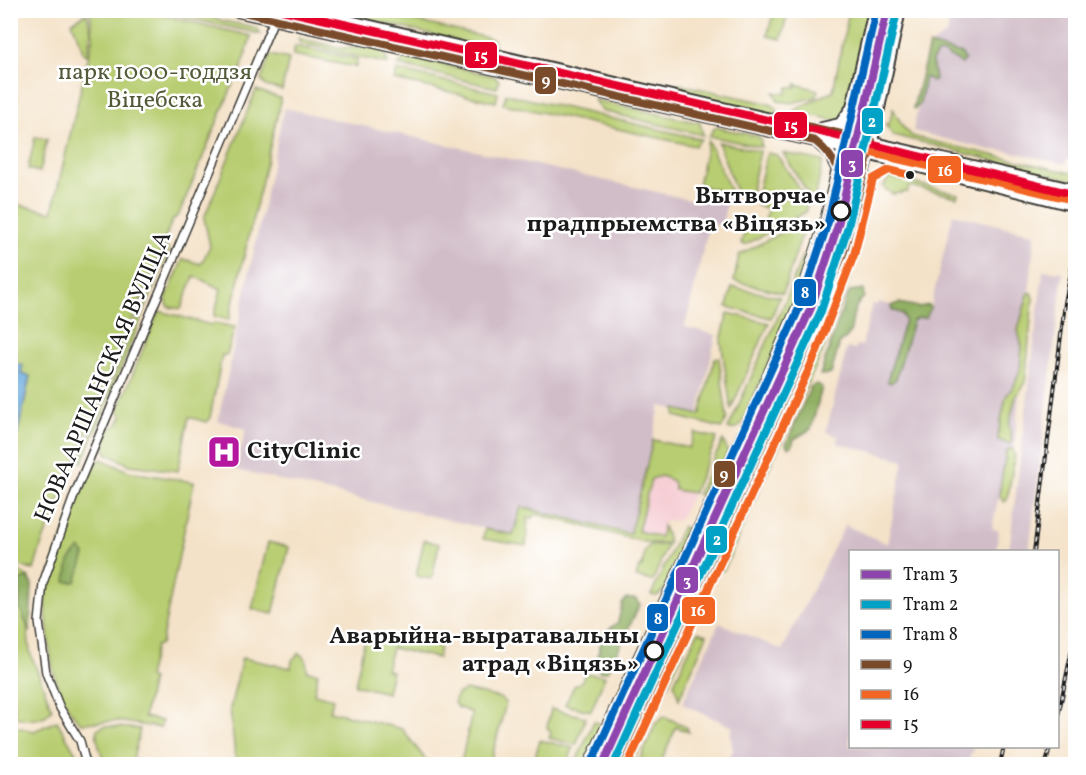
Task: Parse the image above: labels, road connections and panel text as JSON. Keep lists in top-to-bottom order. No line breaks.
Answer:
{"streets":{"street":["НОВААРШАНСКАЯ ВУЛІЦА"]},"parks":["парк 1000-годдзя Віцебска"],"places":{"other":["Вытворчае прадпрыемства «Віцязь»","Аварыйна-выратавальны атрад «Віцязь»"],"hospital":["CityClinic"]},"lines":["tram line 3","tram line 8","transit line 9","transit line 15","tram line 2","transit line 16"],"legend":["Tram 3","Tram 2","Tram 8","9","16","15"]}
